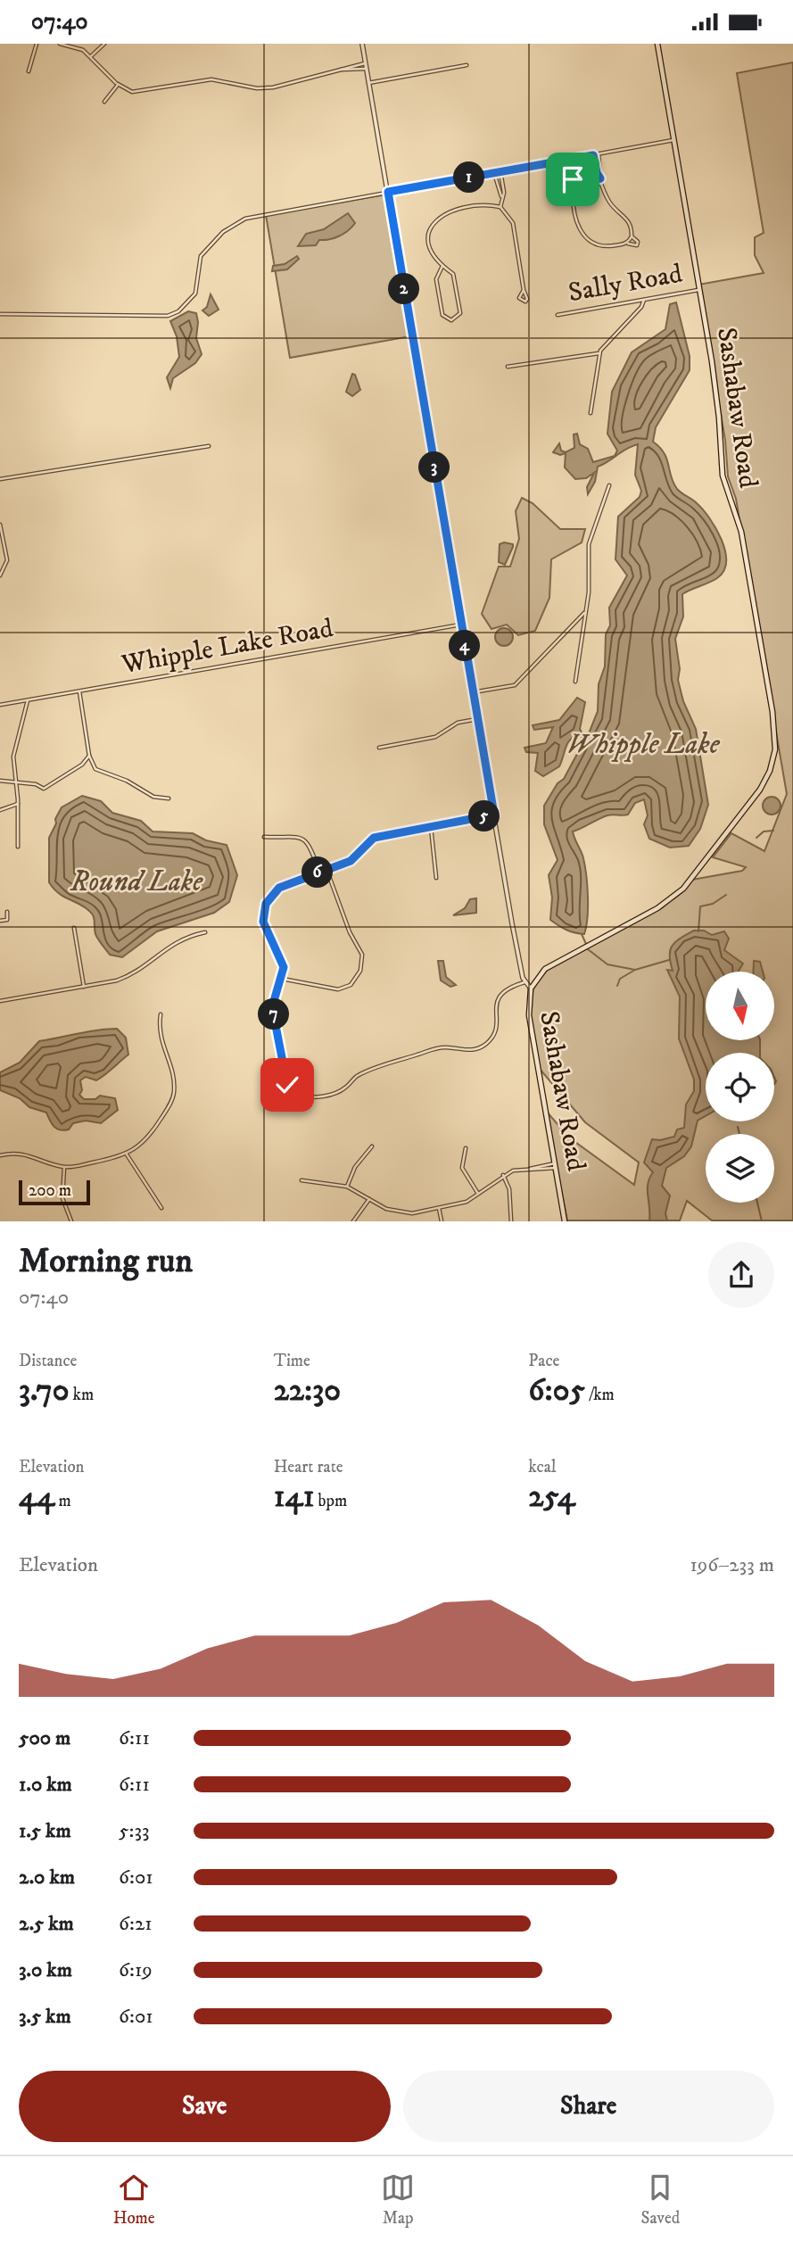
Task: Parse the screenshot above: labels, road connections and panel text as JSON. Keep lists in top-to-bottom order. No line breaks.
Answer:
{"streets":{"main road":["Sashabaw Road"],"street":["Sally Road","Whipple Lake Road"]},"crossings":[["Sally Road","Sashabaw Road"]],"water":["Whipple Lake","Round Lake"],"scale_bar":"200 m","north":"bottom","page":{"status":"07:40","pins":["1","2","3","4","5","6","7"],"scale":"200 m","heading":["Morning run","07:40"],"stats":[["Distance","3.70 km"],["Time","22:30"],["Pace","6:05 /km"],["Elevation","44 m"],["Heart rate","141 bpm"],["kcal","254"]],"chart":["Elevation","196–233 m"],"list":[{"name":"500 m","note":"6:11"},{"name":"1.0 km","note":"6:11"},{"name":"1.5 km","note":"5:33"},{"name":"2.0 km","note":"6:01"},{"name":"2.5 km","note":"6:21"},{"name":"3.0 km","note":"6:19"},{"name":"3.5 km","note":"6:01"}],"buttons":["Save","Share"],"tabs":["Home","Map","Saved"]}}
